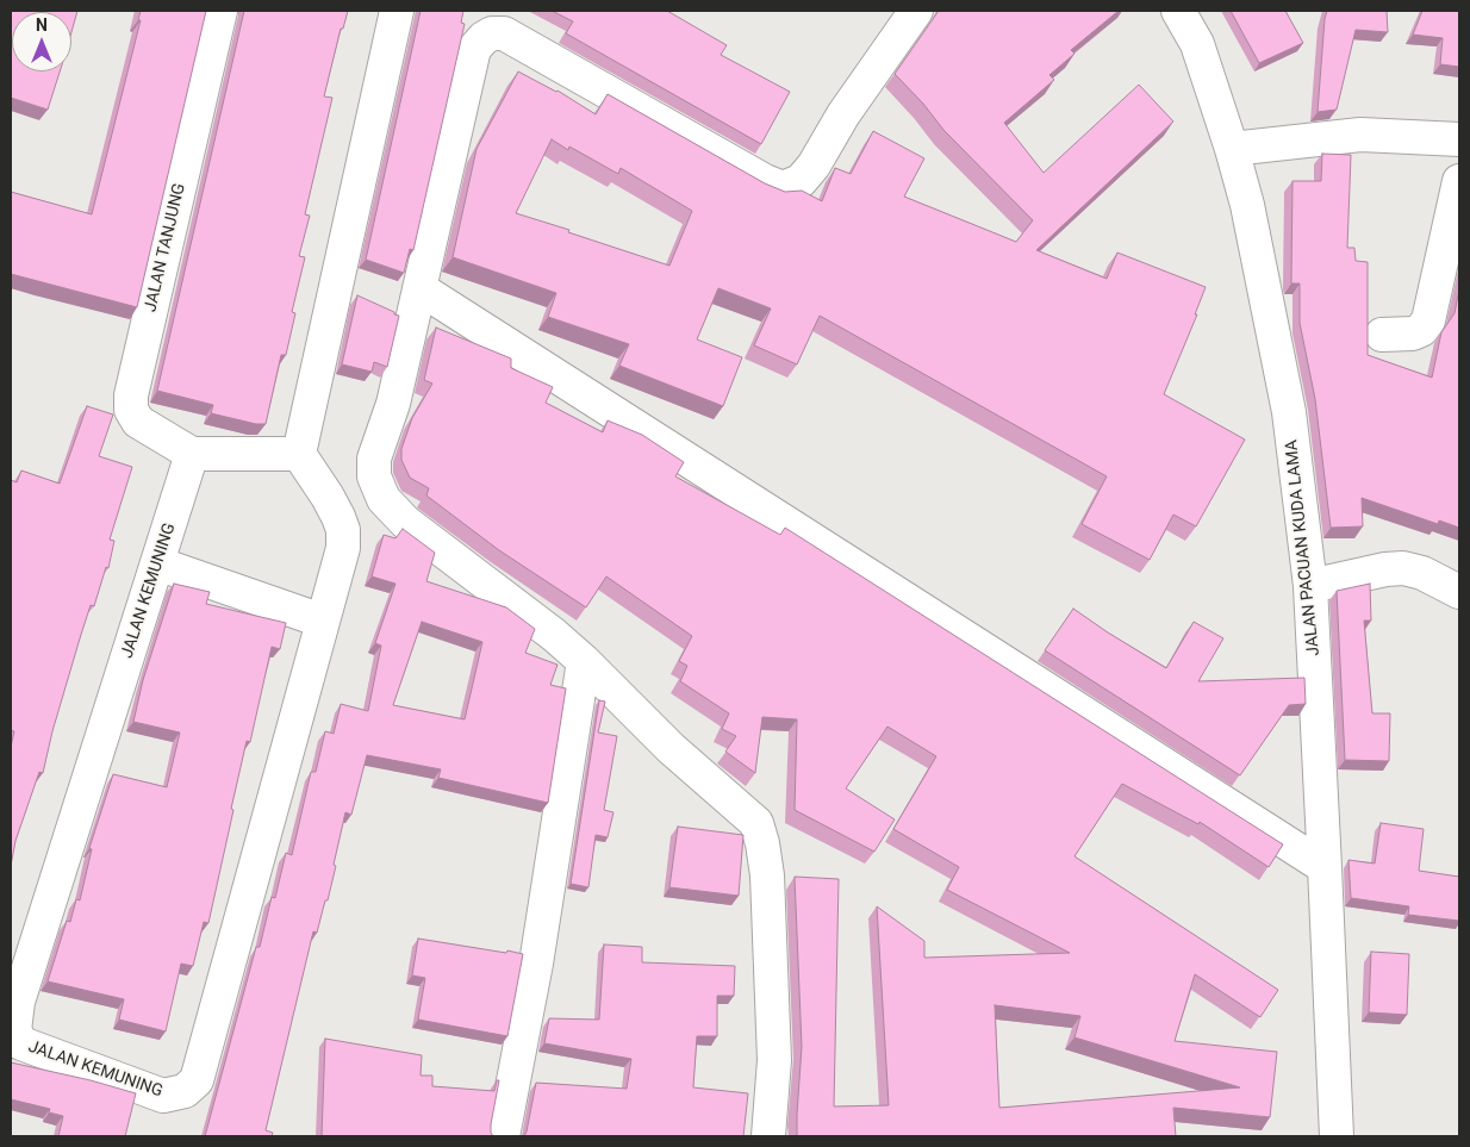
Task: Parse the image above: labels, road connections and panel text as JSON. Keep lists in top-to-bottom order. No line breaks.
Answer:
{"streets":{"street":["JALAN TANJUNG","JALAN PACUAN KUDA LAMA","JALAN KEMUNING"]},"crossings":[["JALAN TANJUNG","JALAN KEMUNING"]],"north":"top"}
